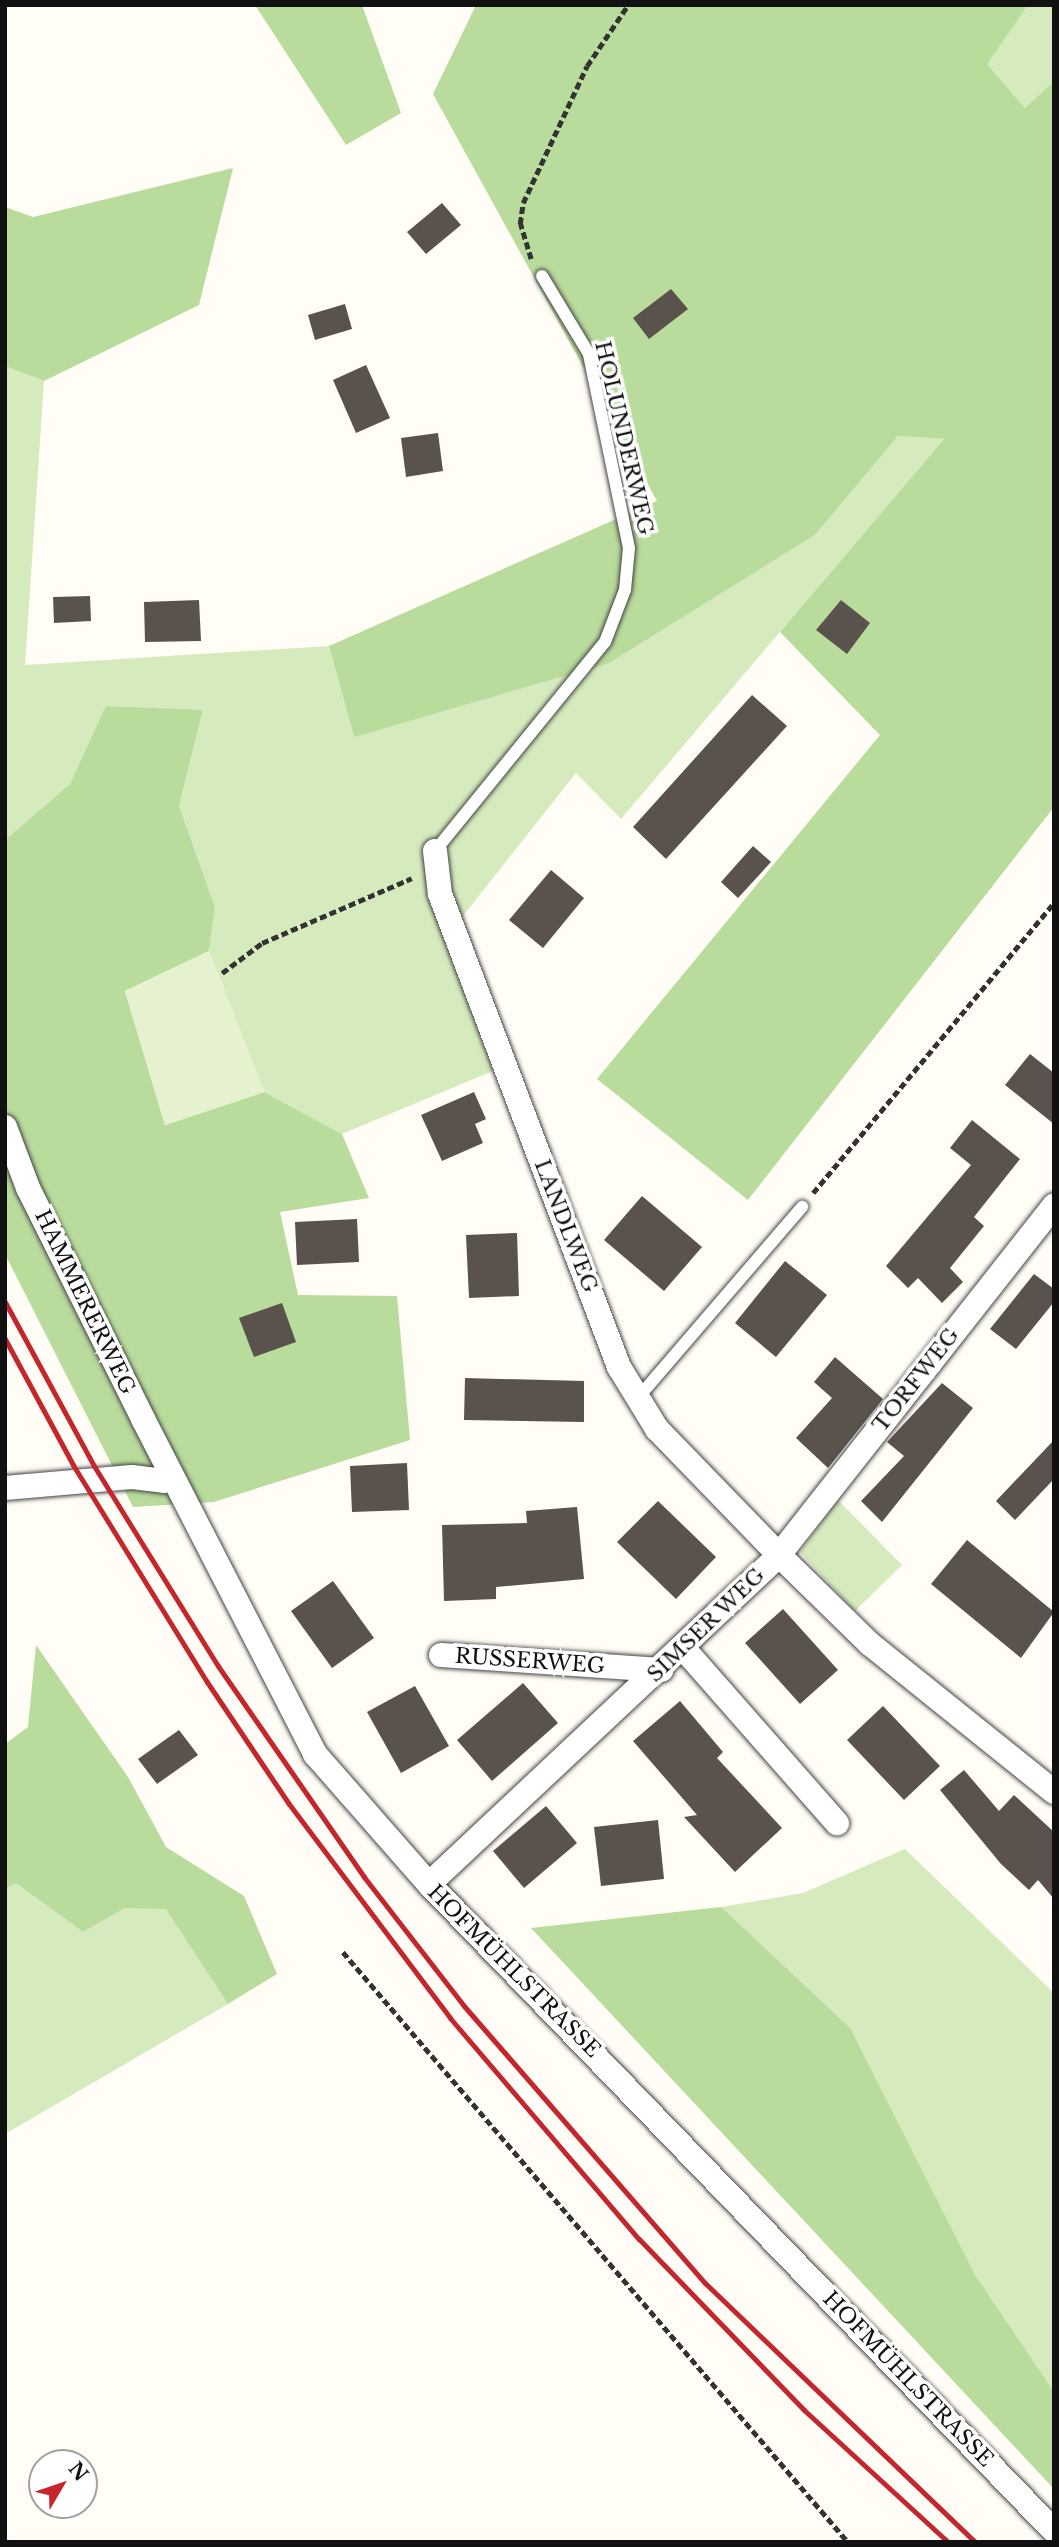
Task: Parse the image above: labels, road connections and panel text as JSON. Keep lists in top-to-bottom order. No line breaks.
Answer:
{"streets":{"street":["LANDLWEG","HAMMERERWEG","TORFWEG","SIMSER WEG","RUSSERWEG","HOFMÜHLSTRASSE"],"lane":["HOLUNDERWEG"]},"crossings":[["HOLUNDERWEG","LANDLWEG"],["LANDLWEG","TORFWEG"],["LANDLWEG","SIMSER WEG"],["HAMMERERWEG","HOFMÜHLSTRASSE"],["TORFWEG","SIMSER WEG"],["SIMSER WEG","RUSSERWEG"],["SIMSER WEG","HOFMÜHLSTRASSE"]],"north":"top right"}
